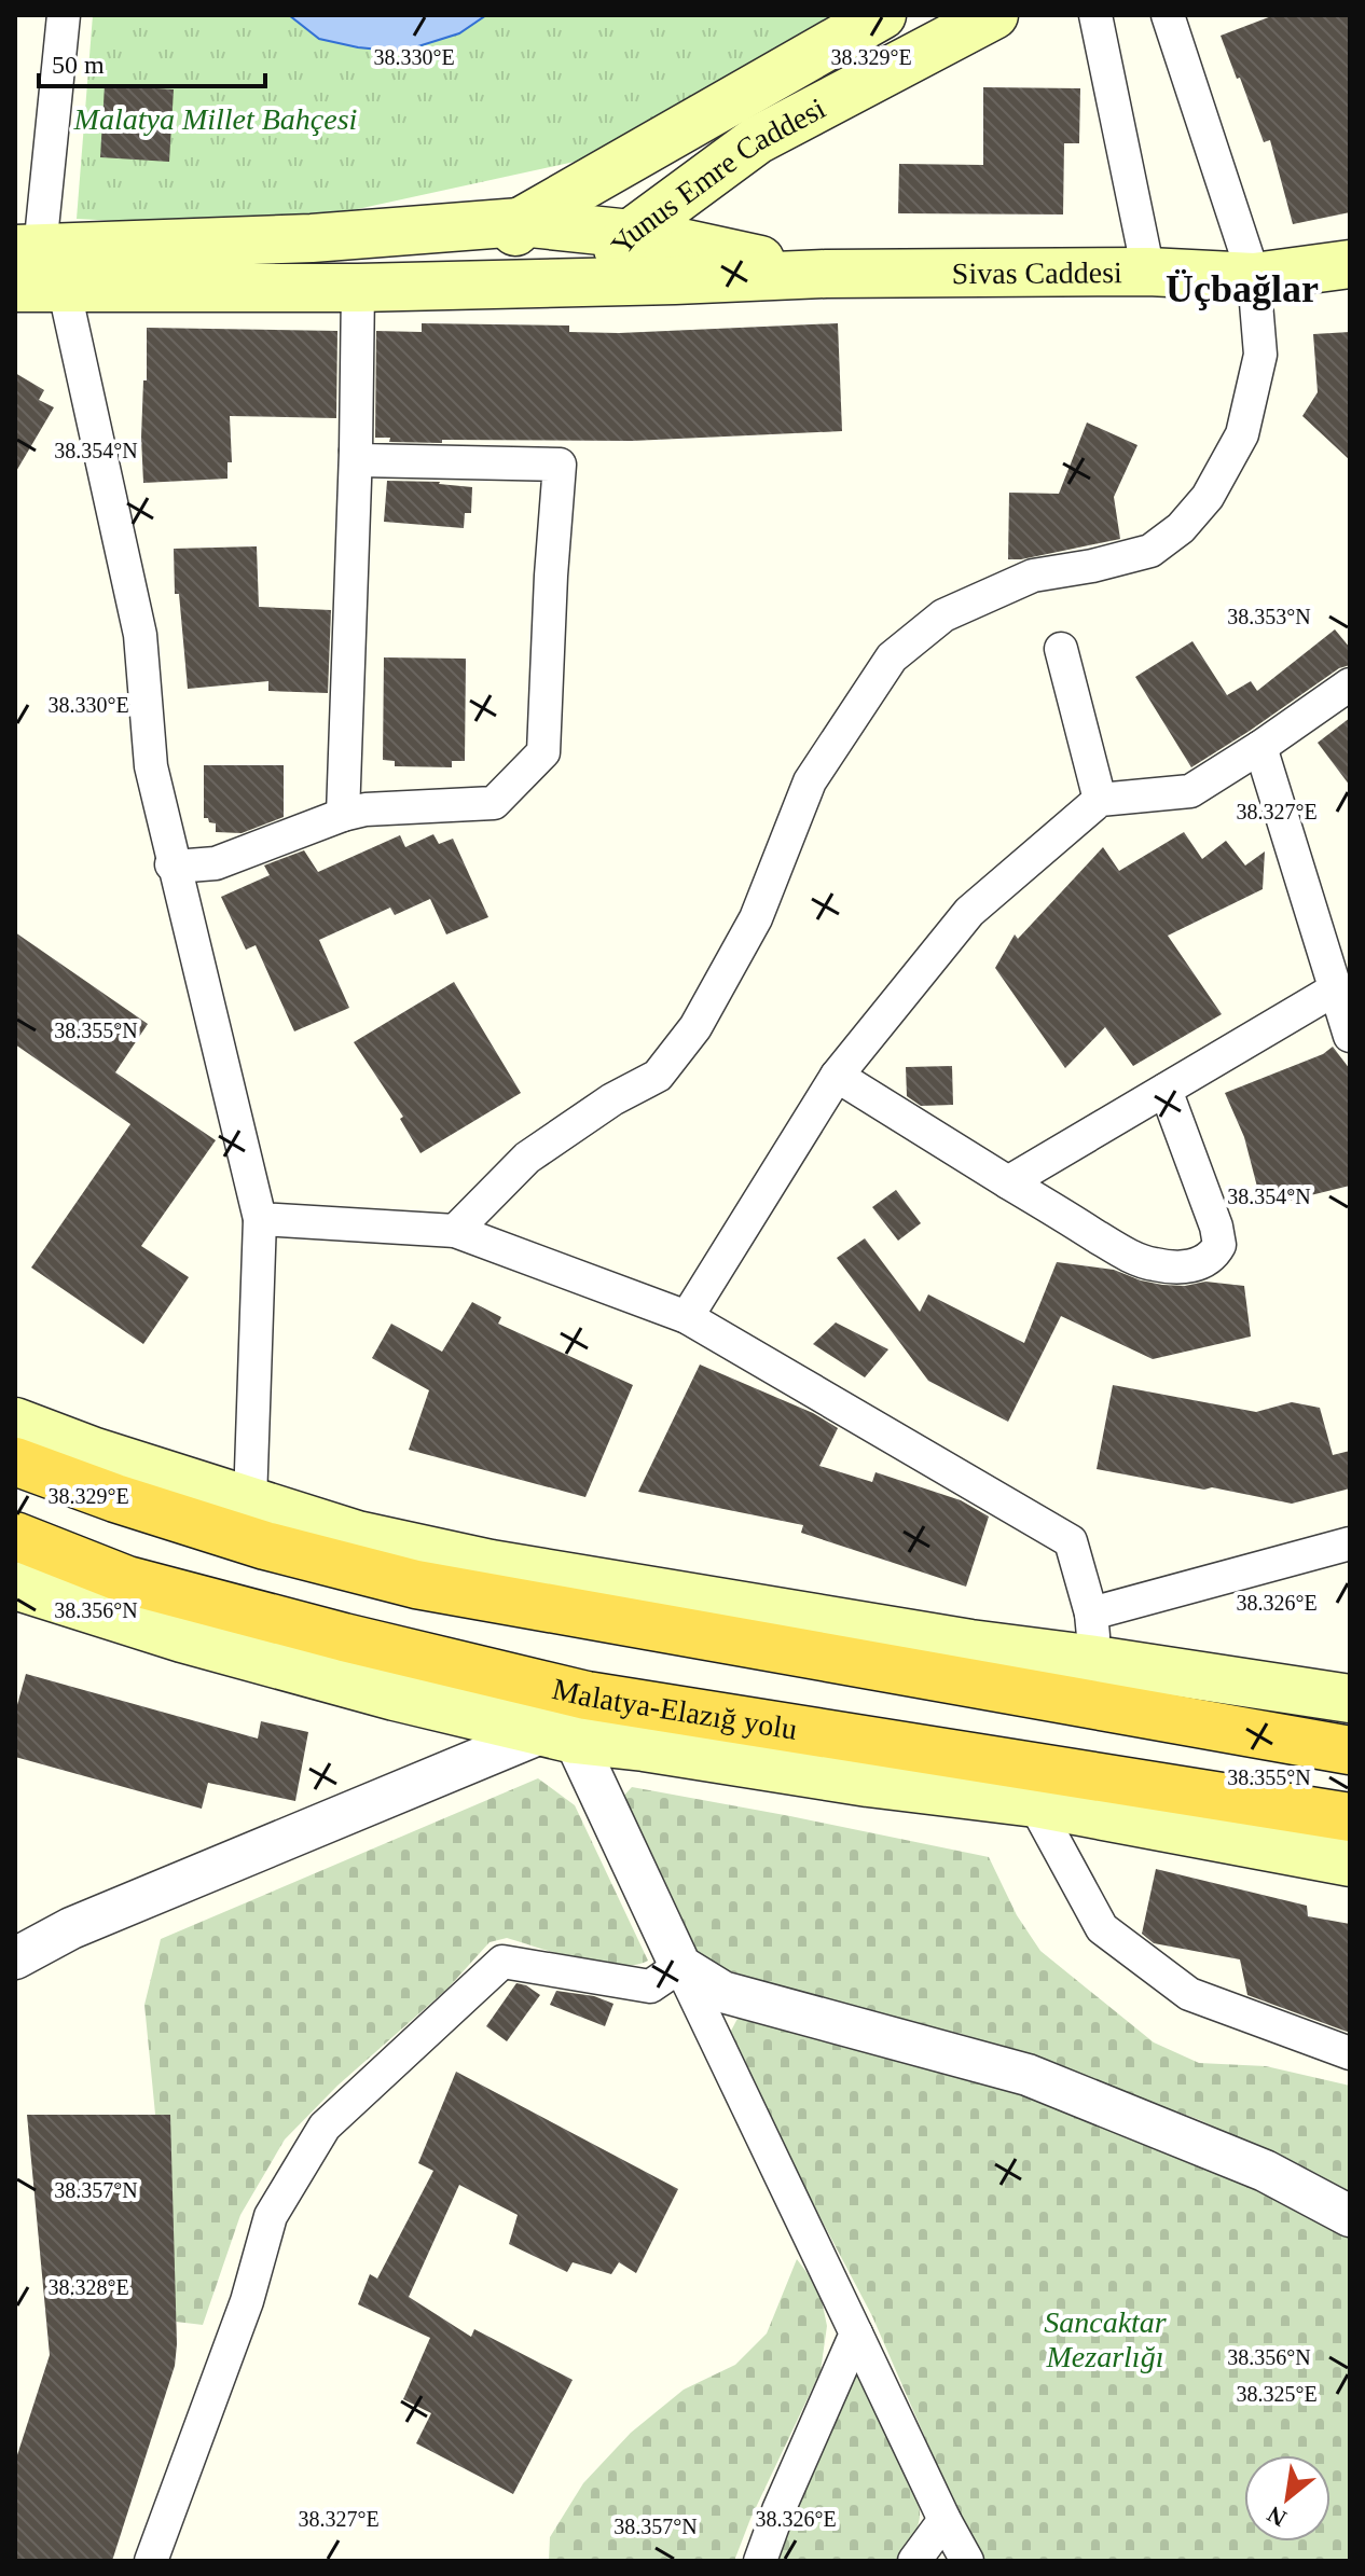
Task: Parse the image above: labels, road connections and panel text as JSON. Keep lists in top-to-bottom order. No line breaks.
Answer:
{"streets":{"highway":["Malatya-Elazığ yolu"],"main road":["Yunus Emre Caddesi","Sivas Caddesi"]},"districts":["Üçbağlar"],"parks":["Malatya Millet Bahçesi","Sancaktar Mezarlığı"],"scale_bar":"50 m","north":"bottom left","coordinates":["38.330°E","38.329°E","38.354°N","38.353°N","38.327°E","38.355°N","38.326°E","38.356°N","38.357°N","38.328°E","38.325°E"]}
